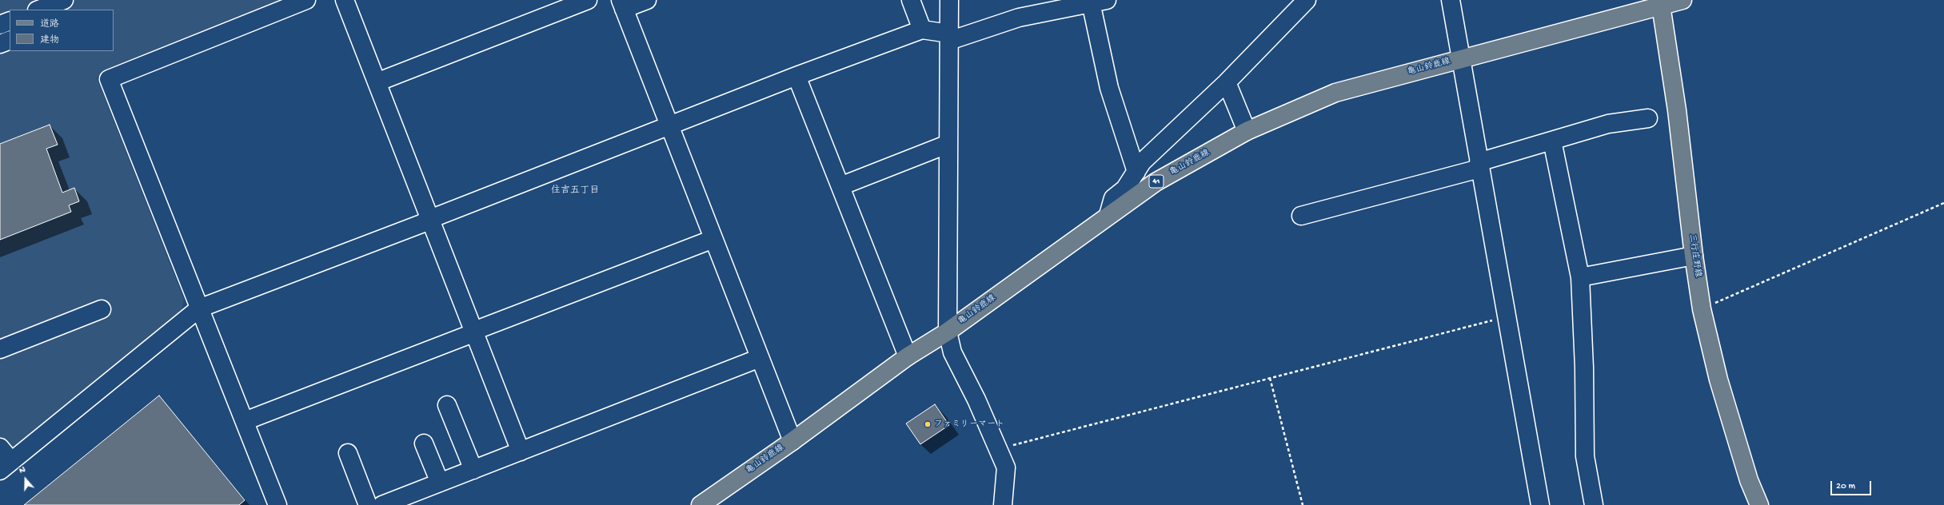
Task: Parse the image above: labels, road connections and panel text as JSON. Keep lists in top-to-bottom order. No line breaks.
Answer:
{"streets":{"main road":["亀山鈴鹿線","41","三行庄野線"]},"crossings":[["亀山鈴鹿線","三行庄野線"]],"districts":["住吉五丁目"],"places":["ファミリーマート"],"legend":["道路","建物"],"scale_bar":"20 m","north":"top"}
